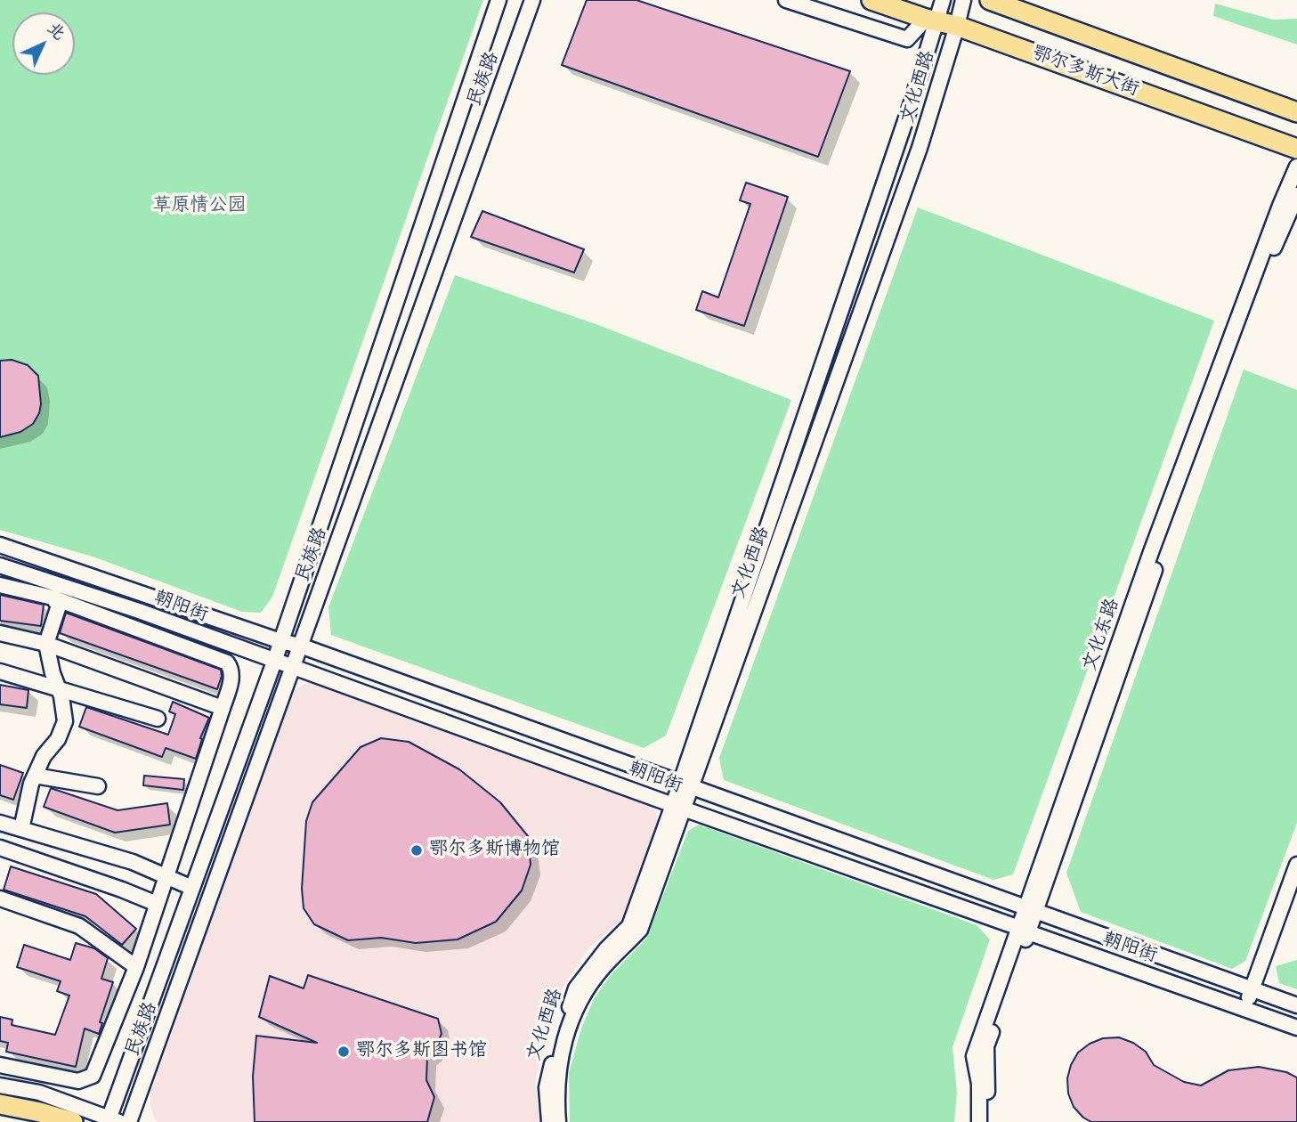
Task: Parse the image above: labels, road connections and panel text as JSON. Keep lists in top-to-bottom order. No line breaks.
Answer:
{"streets":{"main road":["鄂尔多斯大街"],"street":["民族路","文化西路","朝阳街","文化东路"]},"crossings":[["鄂尔多斯大街","文化西路"],["民族路","朝阳街"],["文化西路","朝阳街"],["朝阳街","文化东路"]],"parks":["草原情公园"],"places":["鄂尔多斯博物馆","鄂尔多斯图书馆"],"north":"top right"}
